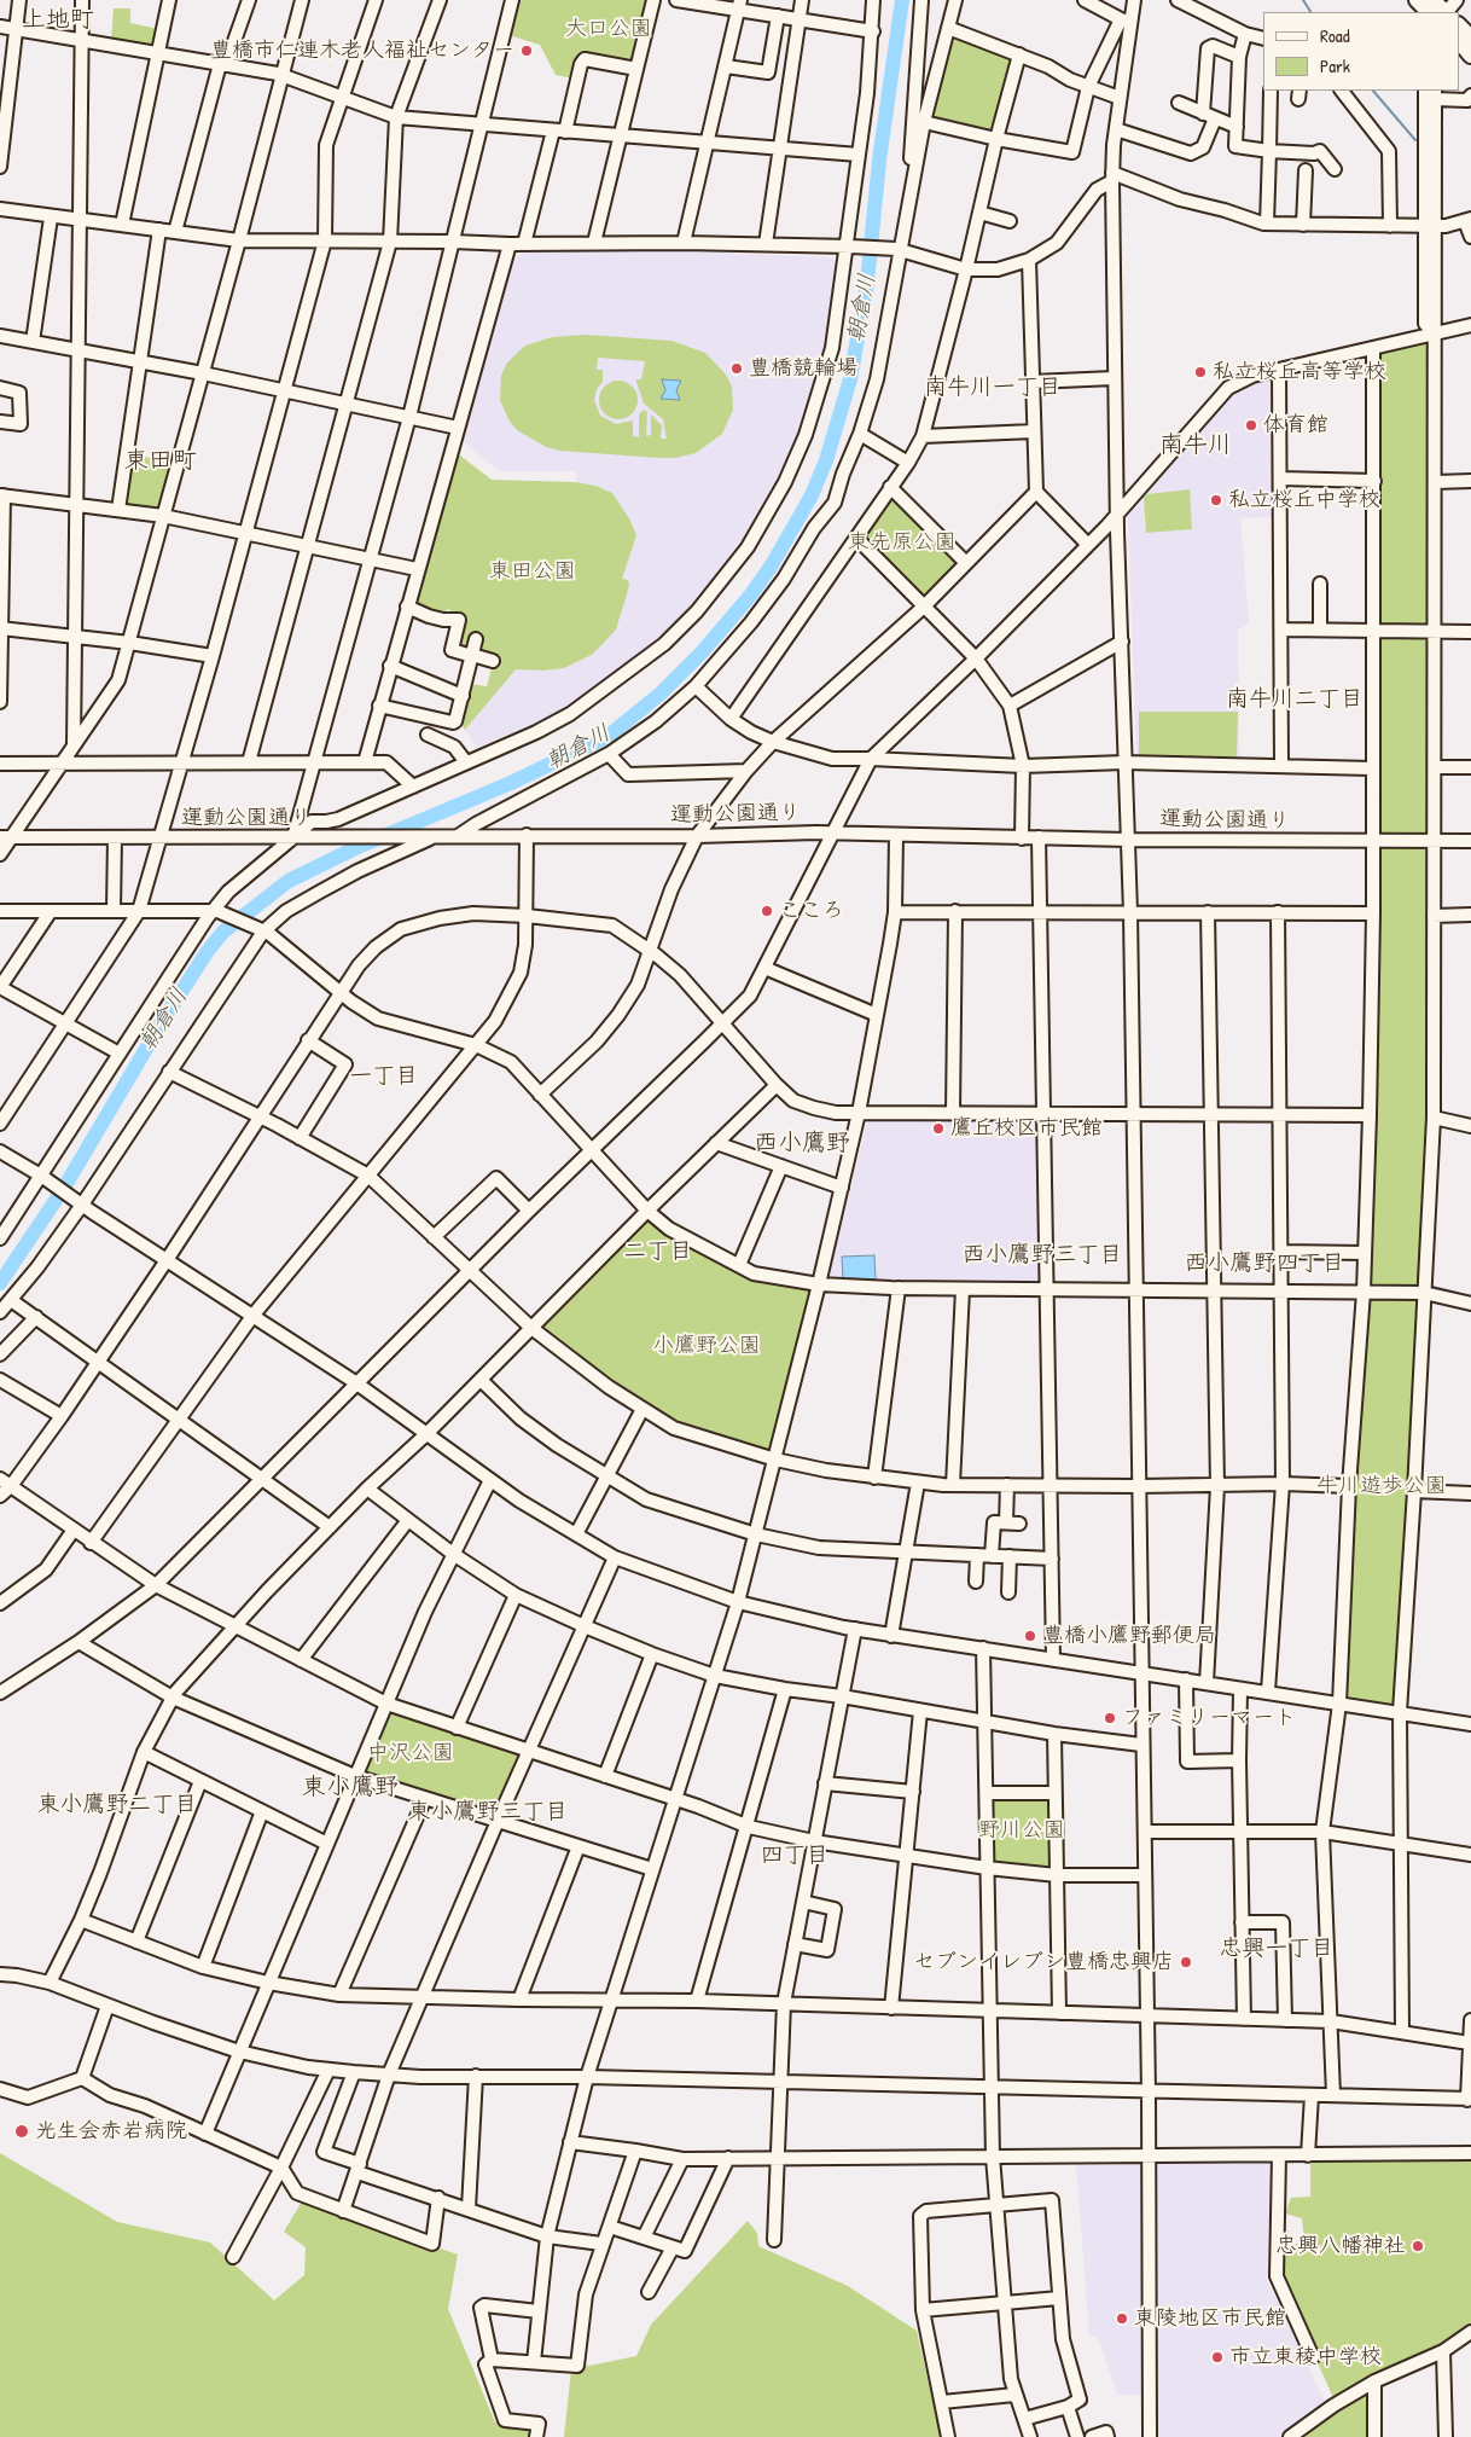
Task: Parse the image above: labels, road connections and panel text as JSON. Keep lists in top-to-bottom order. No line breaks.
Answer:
{"streets":{"street":["運動公園通り"]},"districts":["上地町","南牛川一丁目","南牛川","東田町","南牛川二丁目","一丁目","西小鷹野","二丁目","西小鷹野三丁目","西小鷹野四丁目","東小鷹野","東小鷹野二丁目","東小鷹野三丁目","四丁目","忠興一丁目"],"water":["朝倉川"],"parks":["大口公園","東先原公園","東田公園","小鷹野公園","牛川遊歩公園","中沢公園","野川公園"],"places":["豊橋市仁連木老人福祉センター","豊橋競輪場","私立桜丘高等学校","体育館","私立桜丘中学校","こころ","鷹丘校区市民館","豊橋小鷹野郵便局","ファミリーマート","セブンイレブン豊橋忠興店","光生会赤岩病院","忠興八幡神社","東陵地区市民館","市立東稜中学校"],"legend":["Road","Park"]}
